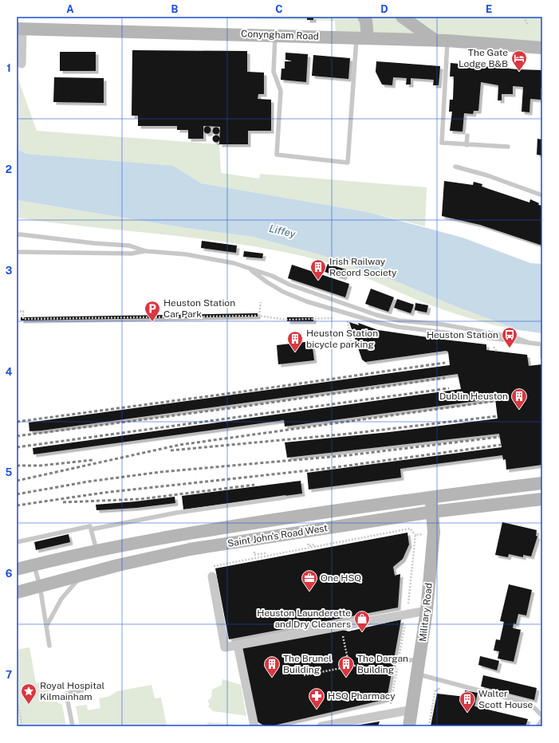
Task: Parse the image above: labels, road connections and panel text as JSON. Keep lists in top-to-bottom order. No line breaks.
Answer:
{"streets":{"main road":["Conyngham Road","Saint John's Road West","Military Road"]},"crossings":[["Saint John's Road West","Military Road"]],"water":["Liffey"],"places":{"hotel":["The Gate Lodge B&B"],"building":["Irish Railway Record Society","Heuston Station bicycle parking","Dublin Heuston","The Brunel Building","The Dargan Building","Walter Scott House"],"parking":["Heuston Station Car Park"],"bus stop":["Heuston Station"],"office":["One HSQ"],"shop":["Heuston Launderette and Dry Cleaners"],"place":["Royal Hospital Kilmainham"],"pharmacy":["HSQ Pharmacy"]},"grid":{"columns":["A","B","C","D","E"],"rows":["1","2","3","4","5","6","7"]}}
